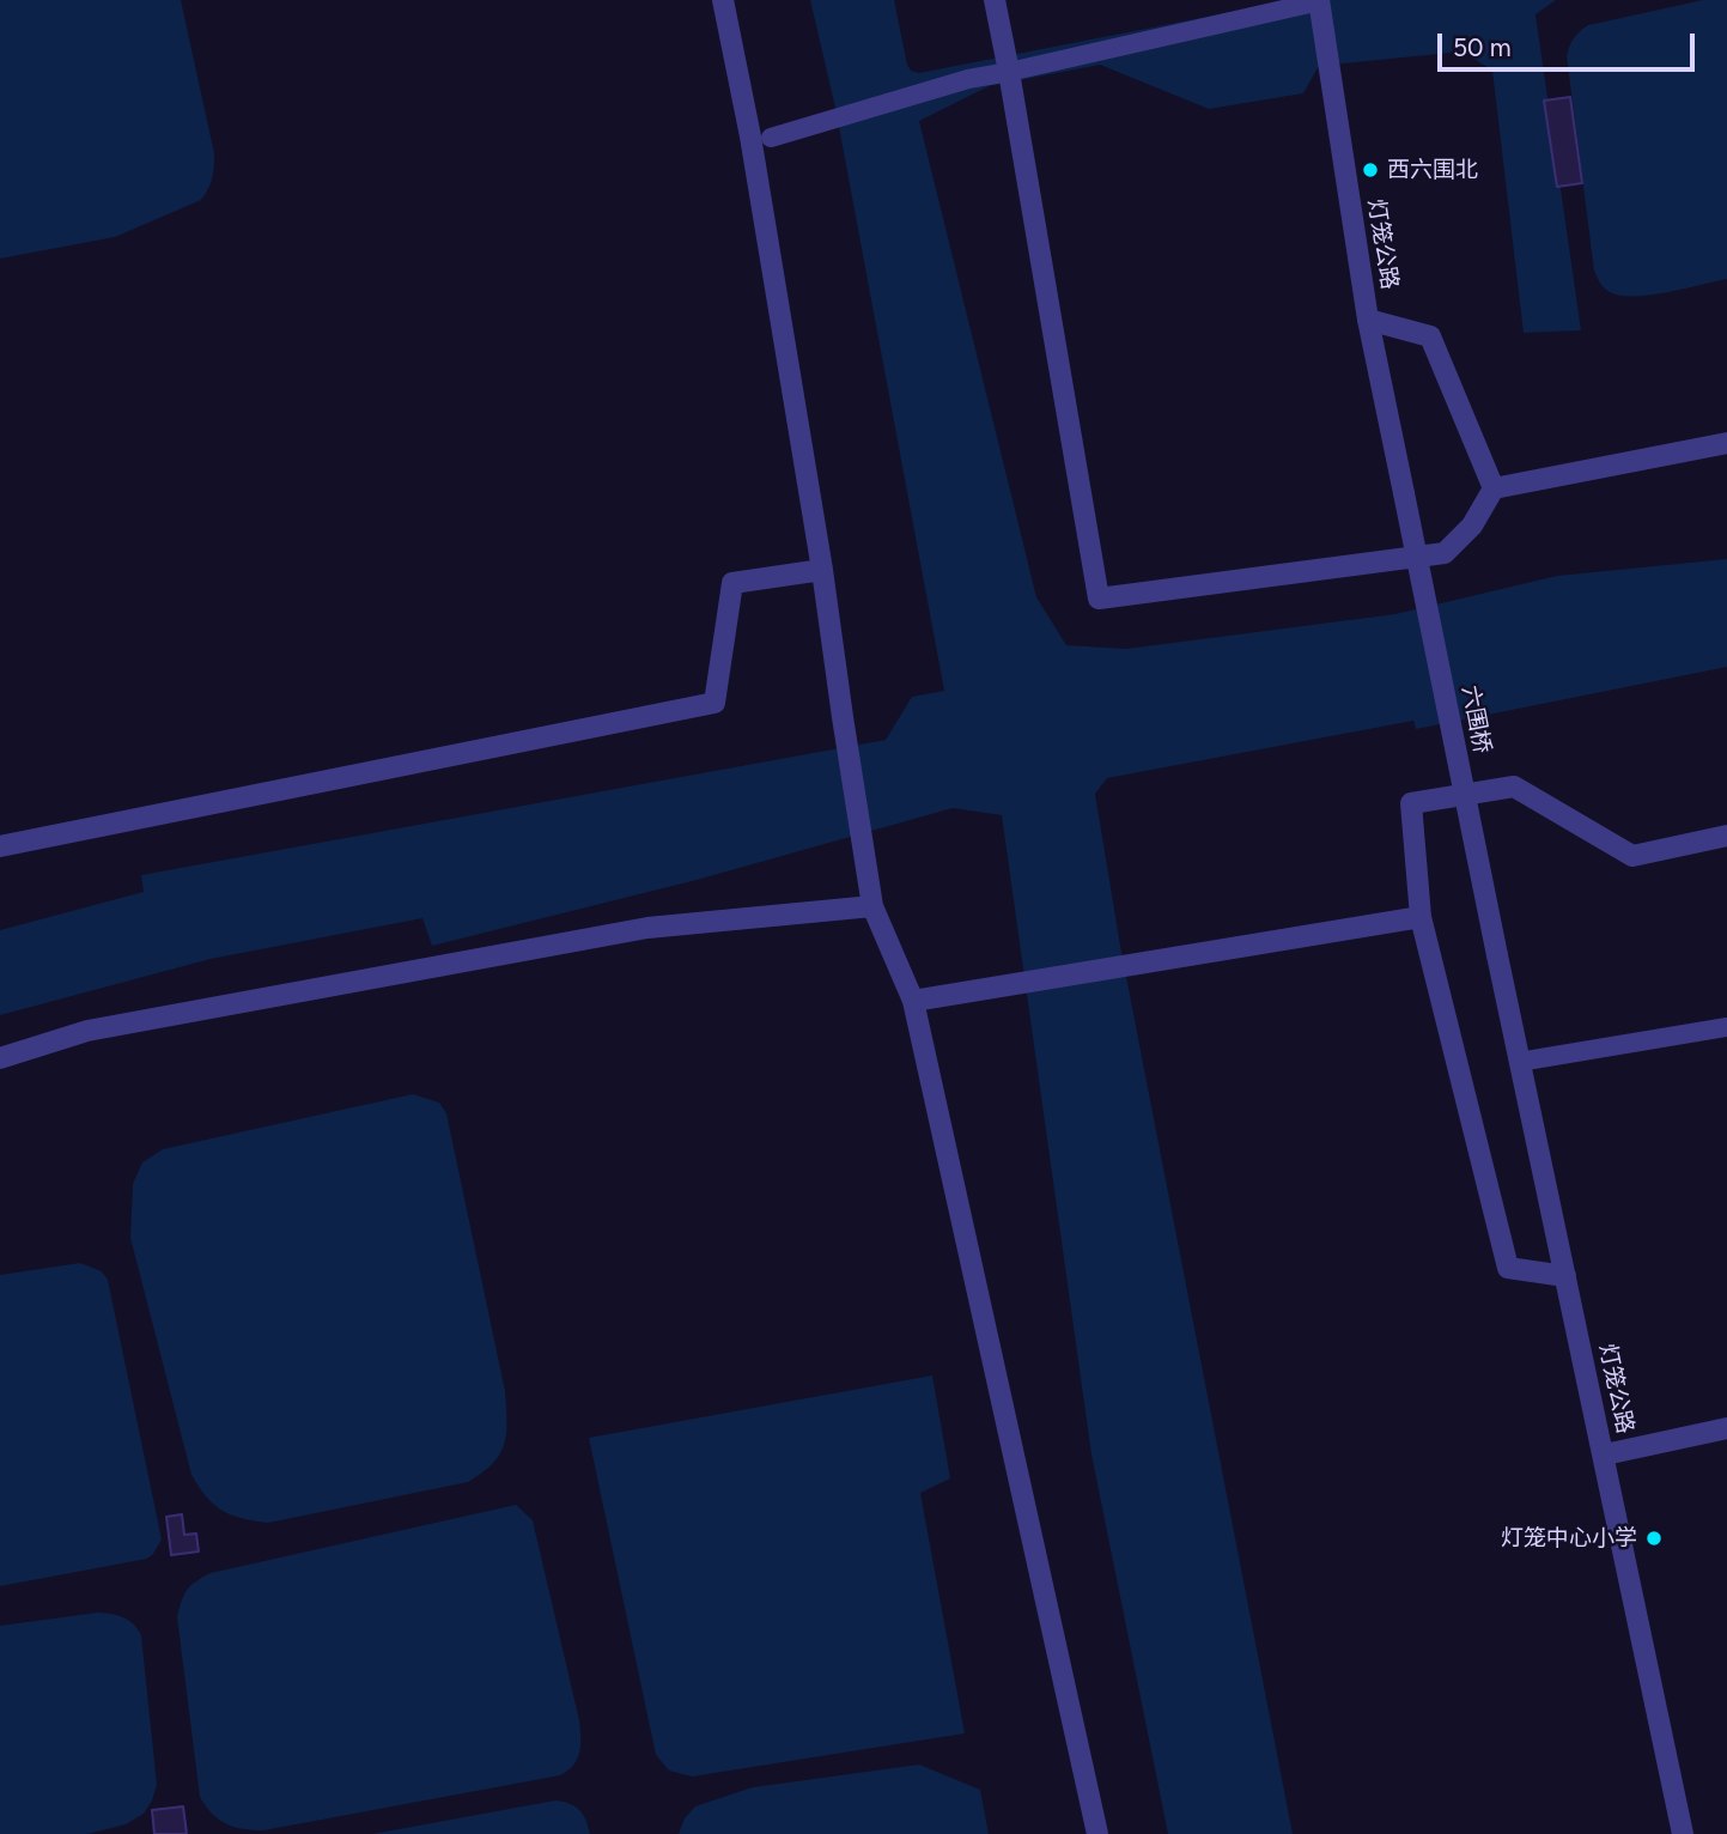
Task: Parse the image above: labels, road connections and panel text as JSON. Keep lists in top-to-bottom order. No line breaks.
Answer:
{"streets":{"street":["灯笼公路","六围桥"]},"crossings":[["灯笼公路","六围桥"]],"places":["西六围北","灯笼中心小学"],"scale_bar":"50 m"}
